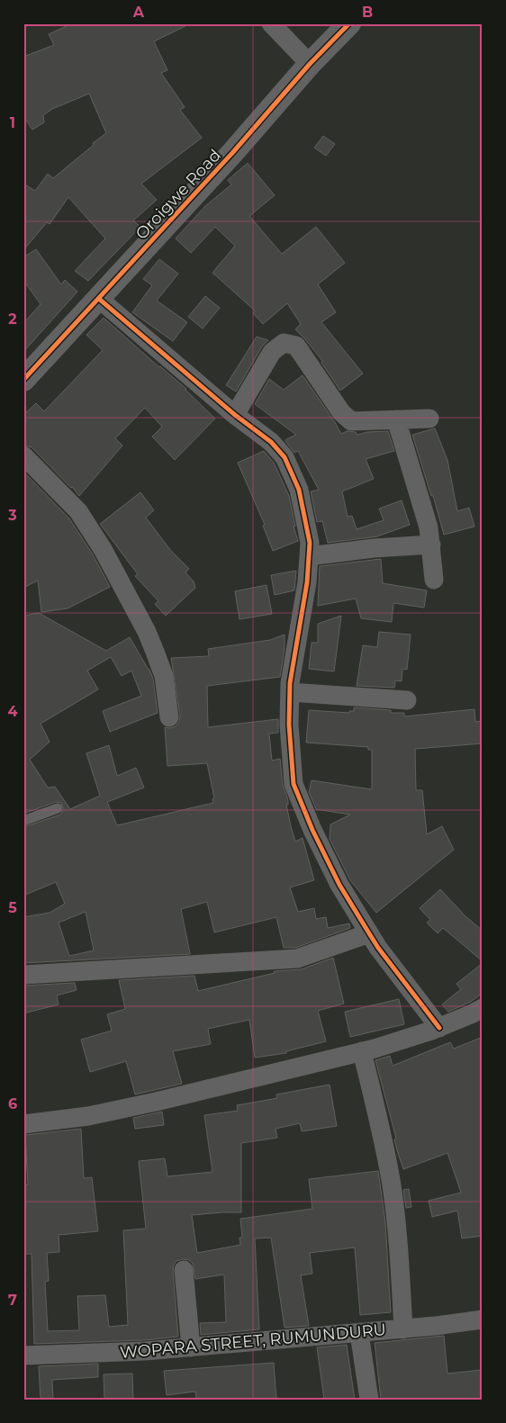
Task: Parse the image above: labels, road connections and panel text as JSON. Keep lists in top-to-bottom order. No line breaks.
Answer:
{"streets":{"street":["Oroigwe Road","WOPARA STREET, RUMUNDURU"]},"grid":{"columns":["A","B"],"rows":["1","2","3","4","5","6","7"]}}
